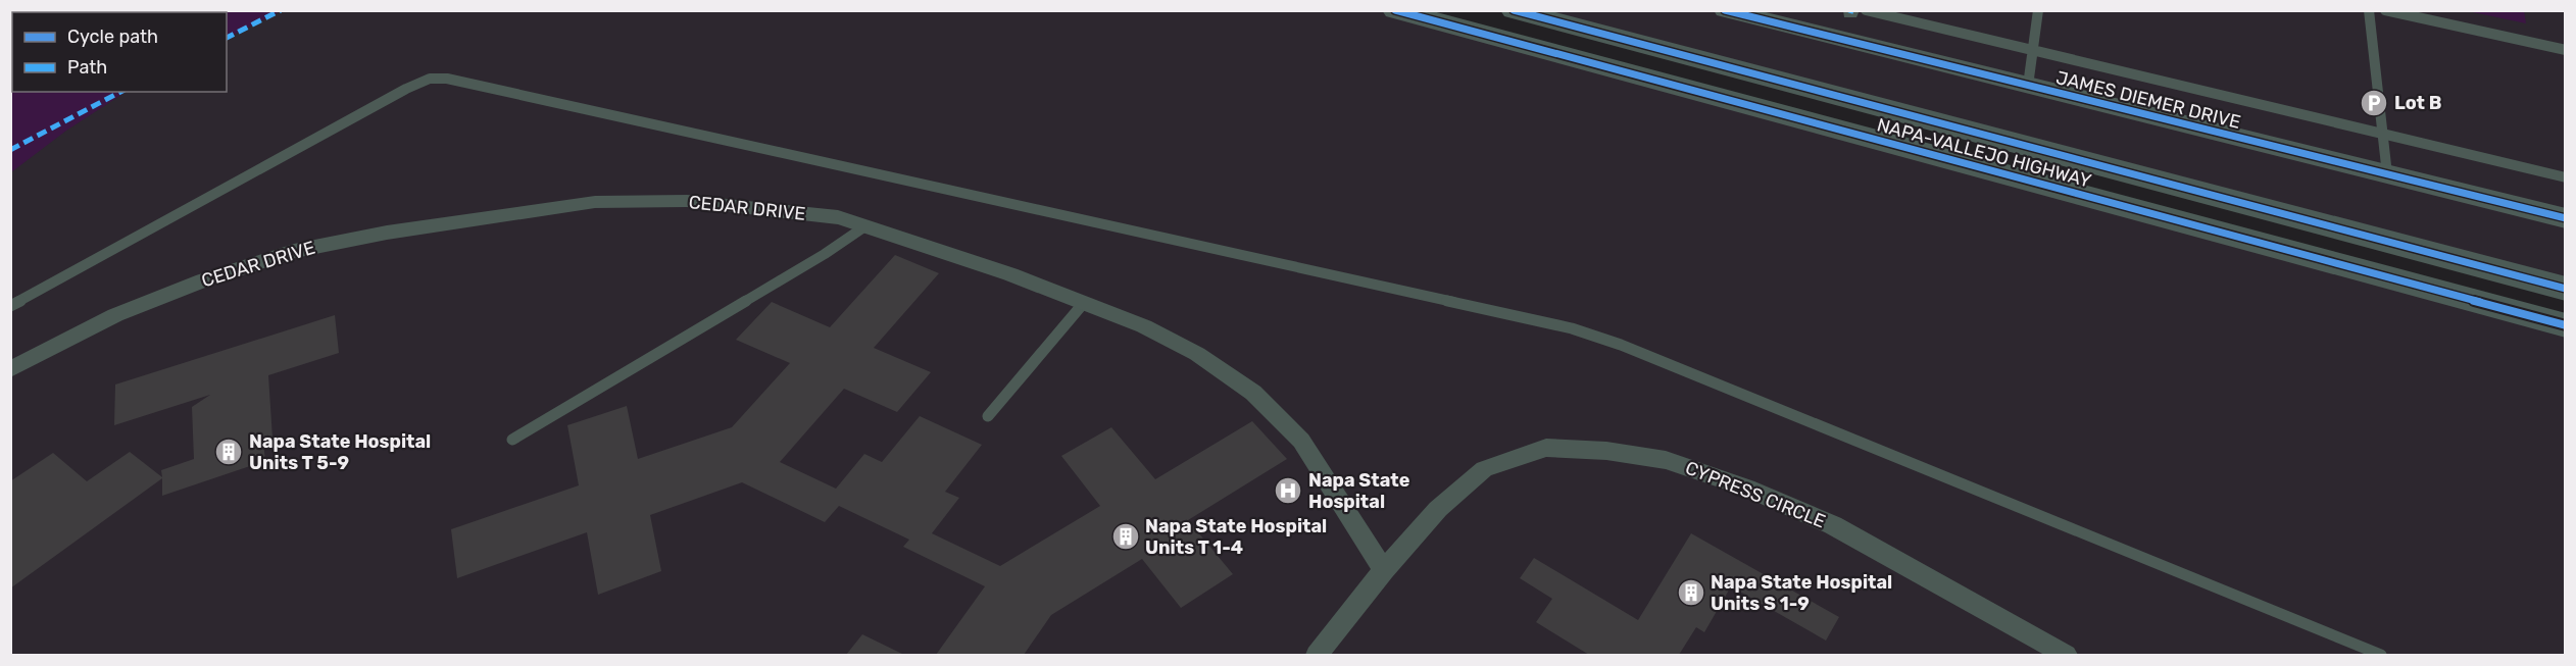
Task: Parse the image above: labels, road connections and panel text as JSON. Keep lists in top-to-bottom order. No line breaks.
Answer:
{"streets":{"main road":["NAPA-VALLEJO HIGHWAY"],"street":["JAMES DIEMER DRIVE","CEDAR DRIVE","CYPRESS CIRCLE"]},"crossings":[["CEDAR DRIVE","CYPRESS CIRCLE"]],"places":{"parking":["Lot B"],"building":["Napa State Hospital Units T 5-9","Napa State Hospital Units T 1-4","Napa State Hospital Units S 1-9"],"hospital":["Napa State Hospital"]},"legend":["Cycle path","Path"]}
